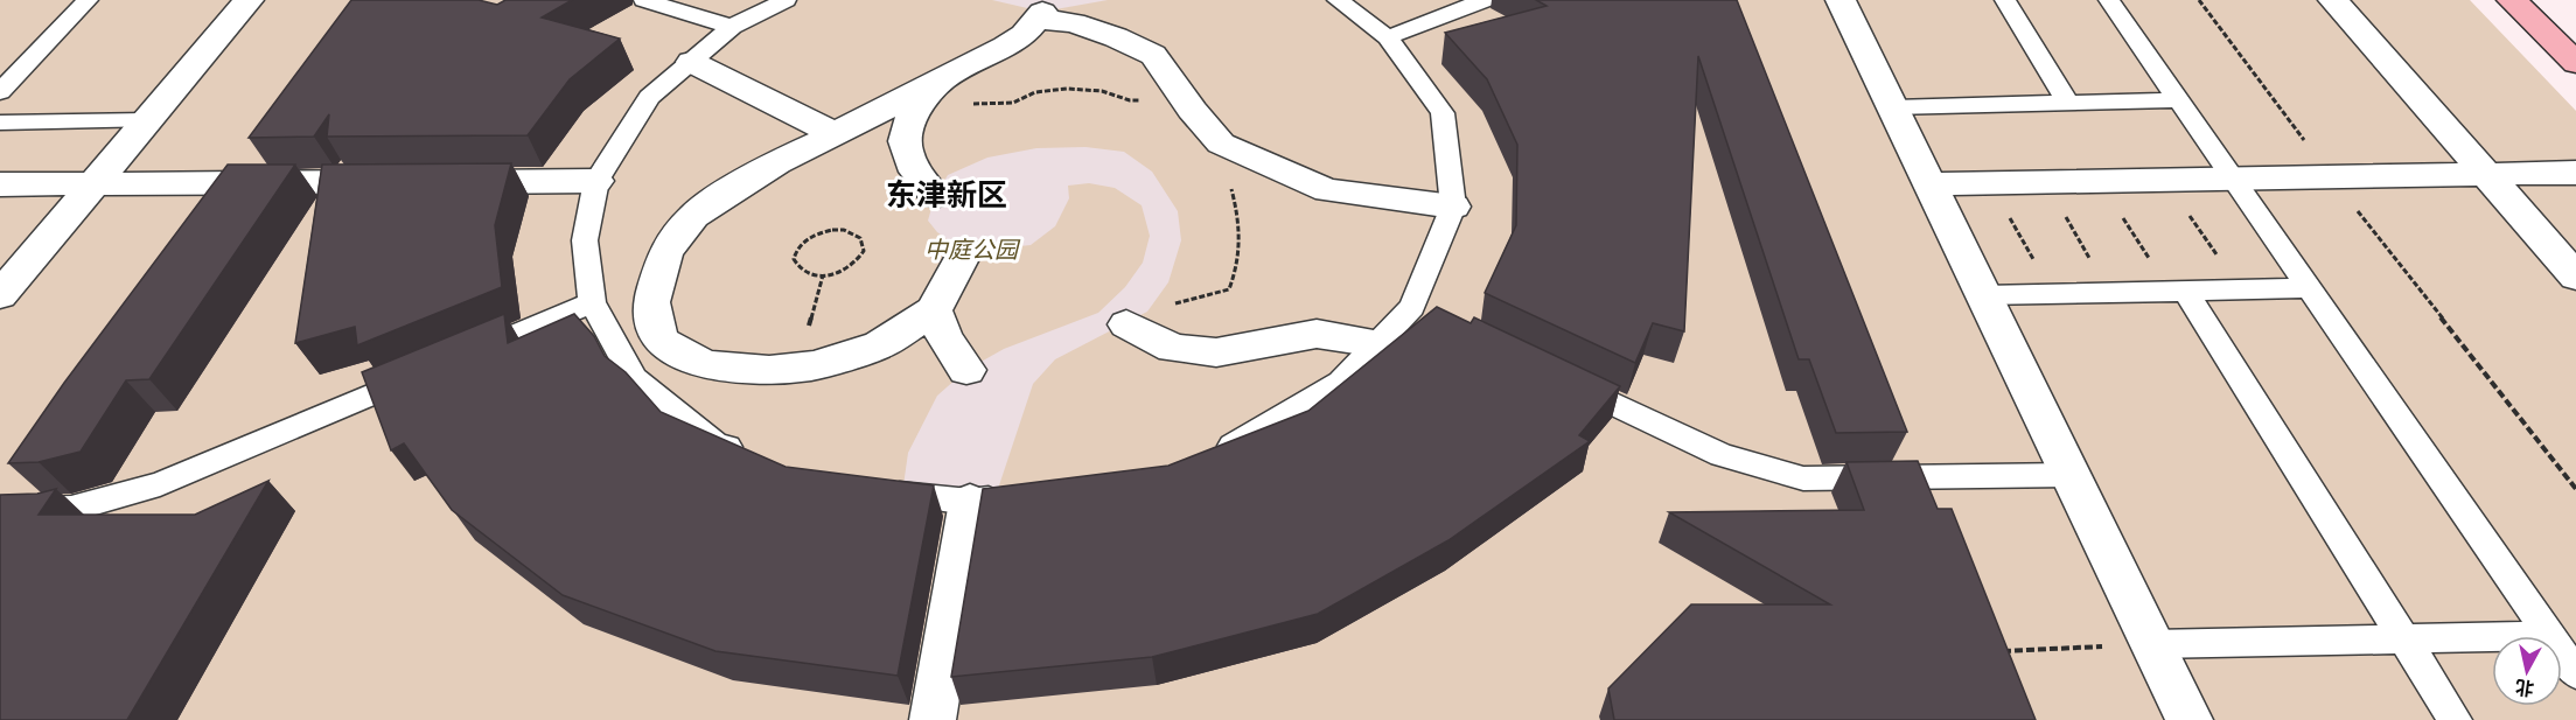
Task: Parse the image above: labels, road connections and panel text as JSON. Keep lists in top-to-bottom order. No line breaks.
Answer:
{"districts":["东津新区"],"parks":["中庭公园"],"north":"bottom"}
